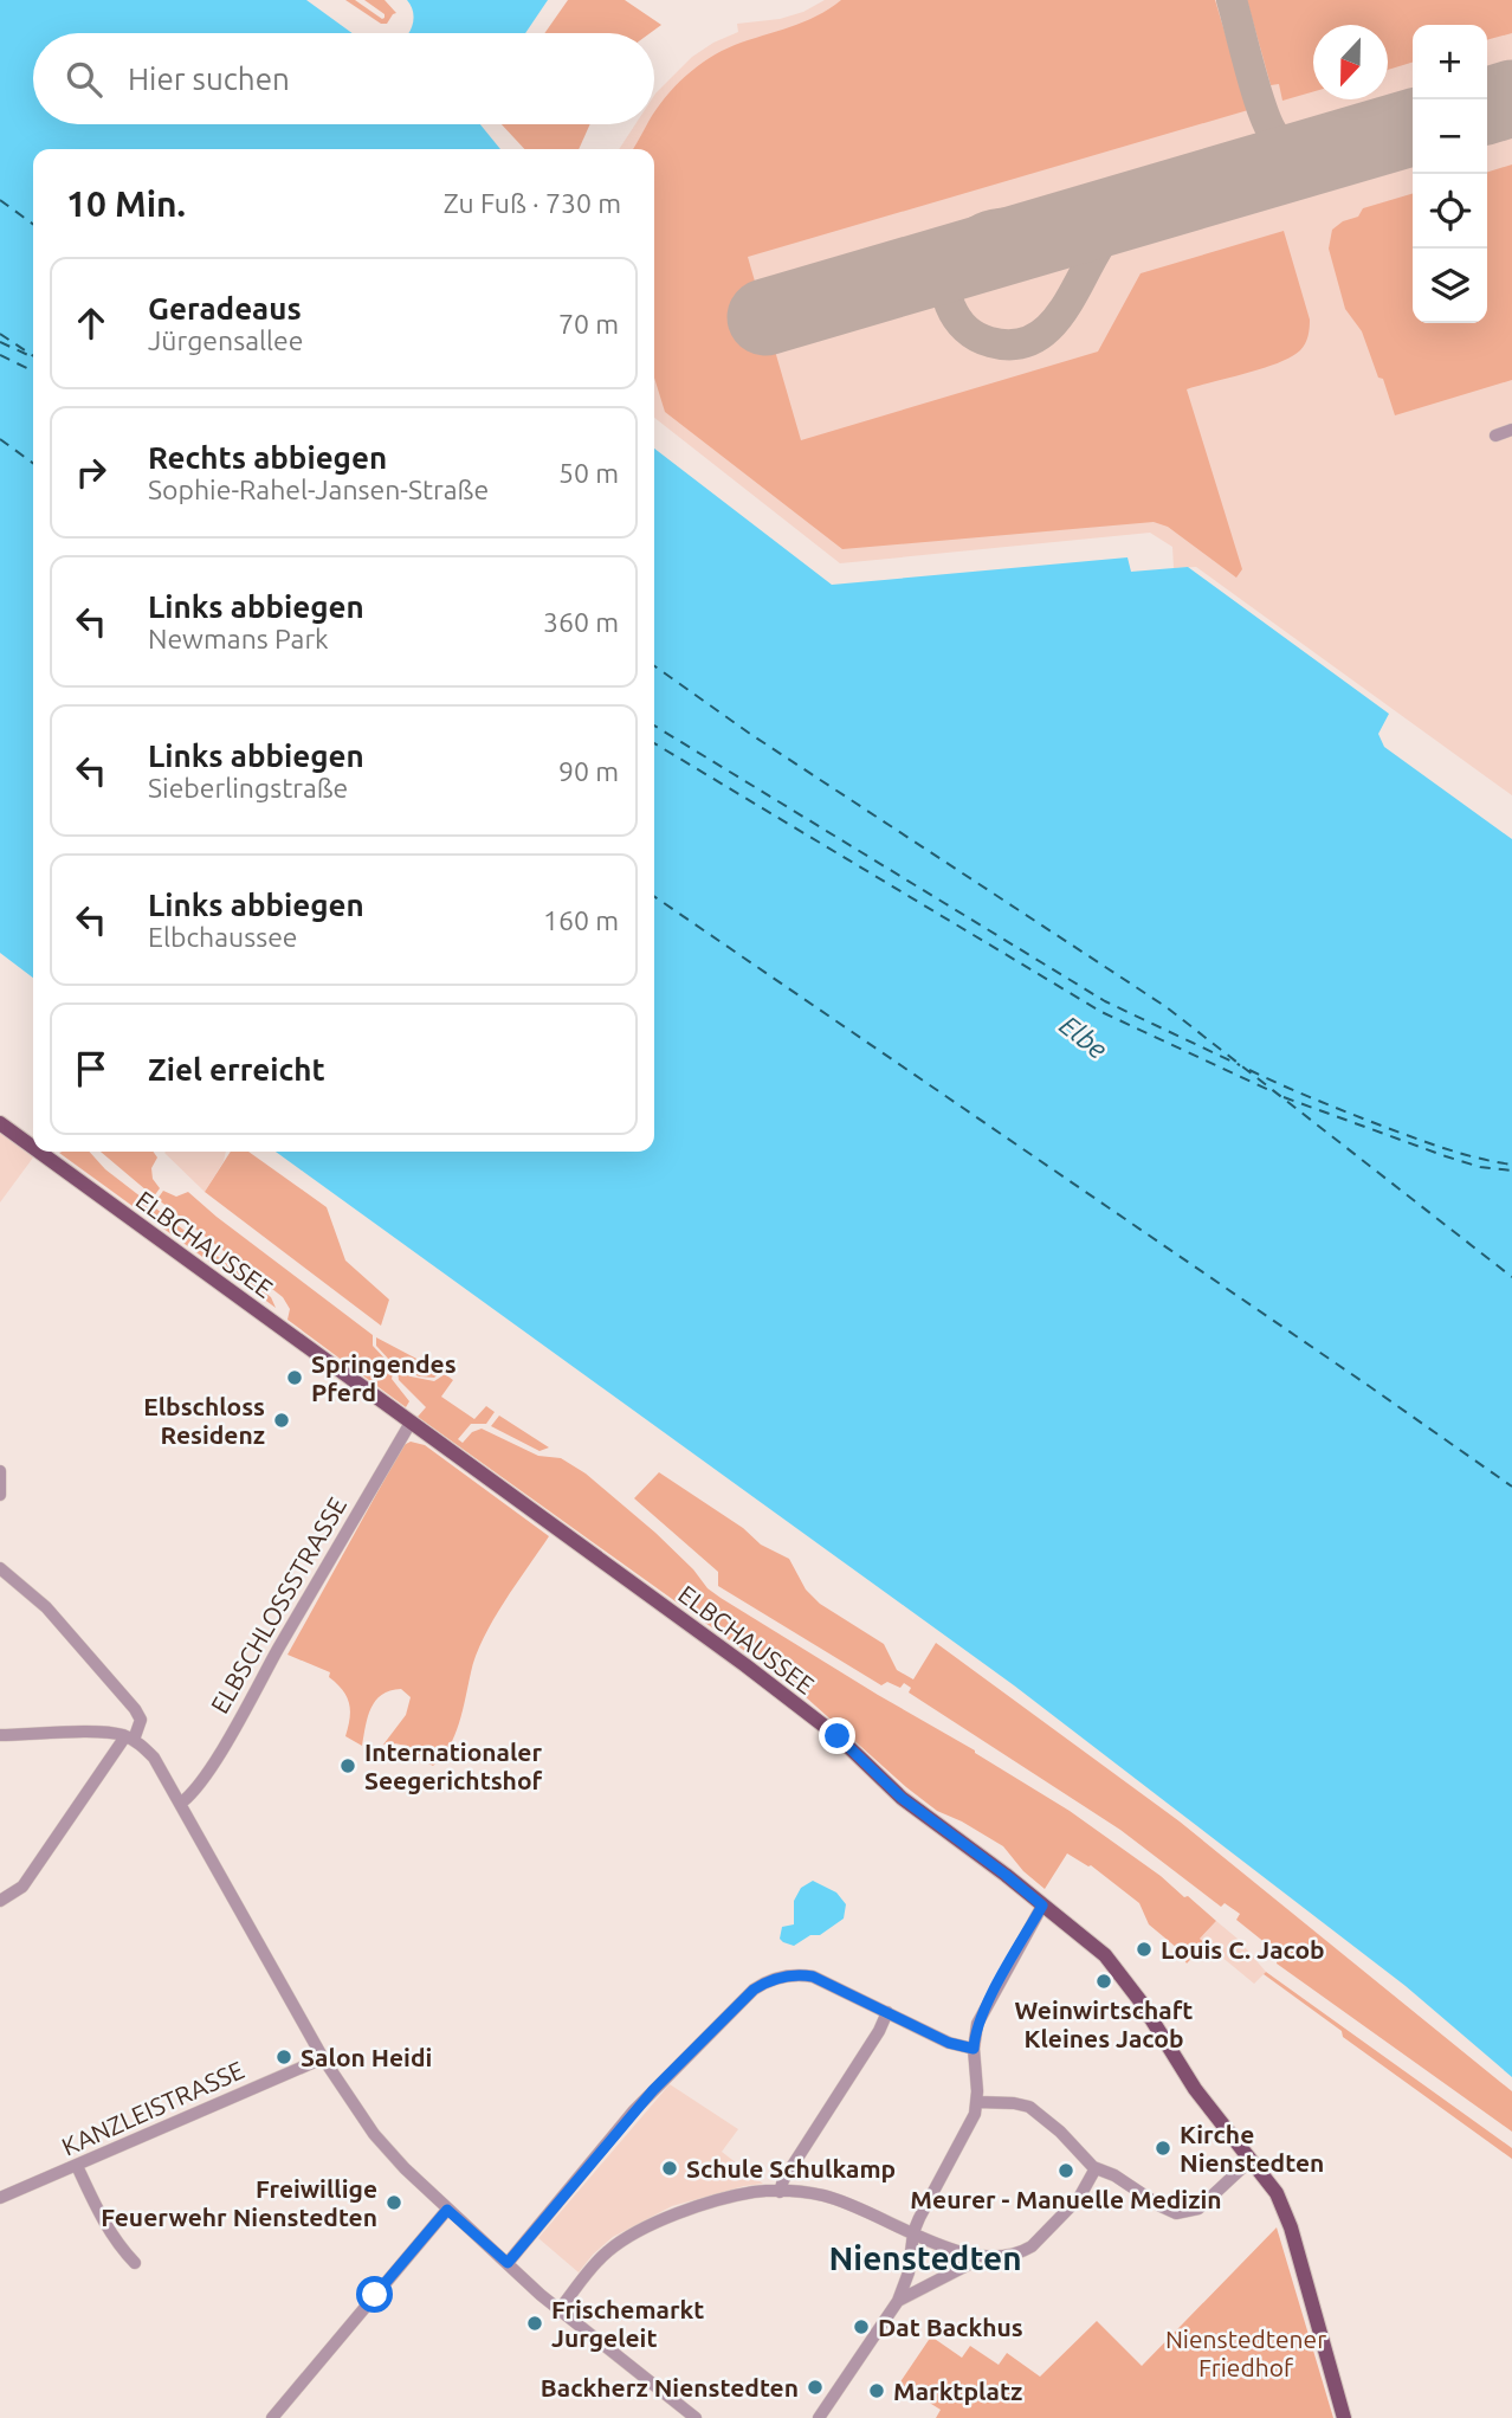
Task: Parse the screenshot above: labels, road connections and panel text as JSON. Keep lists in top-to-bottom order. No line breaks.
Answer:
{"streets":{"main road":["ELBCHAUSSEE"],"street":["ELBSCHLOSSSTRASSE","KANZLEISTRASSE"]},"crossings":[["ELBCHAUSSEE","ELBSCHLOSSSTRASSE"]],"districts":["Nienstedten"],"water":["Elbe"],"parks":["Nienstedtener Friedhof"],"places":["Springendes Pferd","Elbschloss Residenz","Internationaler Seegerichtshof","Louis C. Jacob","Weinwirtschaft Kleines Jacob","Salon Heidi","Kirche Nienstedten","Schule Schulkamp","Meurer - Manuelle Medizin","Freiwillige Feuerwehr Nienstedten","Frischemarkt Jurgeleit","Dat Backhus","Backherz Nienstedten","Marktplatz"],"north":"bottom","page":{"map_buttons":["+","−"],"search":"Hier suchen","heading":["10 Min.","Zu Fuß · 730 m"],"list":[["Geradeaus","Jürgensallee","70 m"],["Rechts abbiegen","Sophie-Rahel-Jansen-Straße","50 m"],["Links abbiegen","Newmans Park","360 m"],["Links abbiegen","Sieberlingstraße","90 m"],["Links abbiegen","Elbchaussee","160 m"],"Ziel erreicht"]}}
